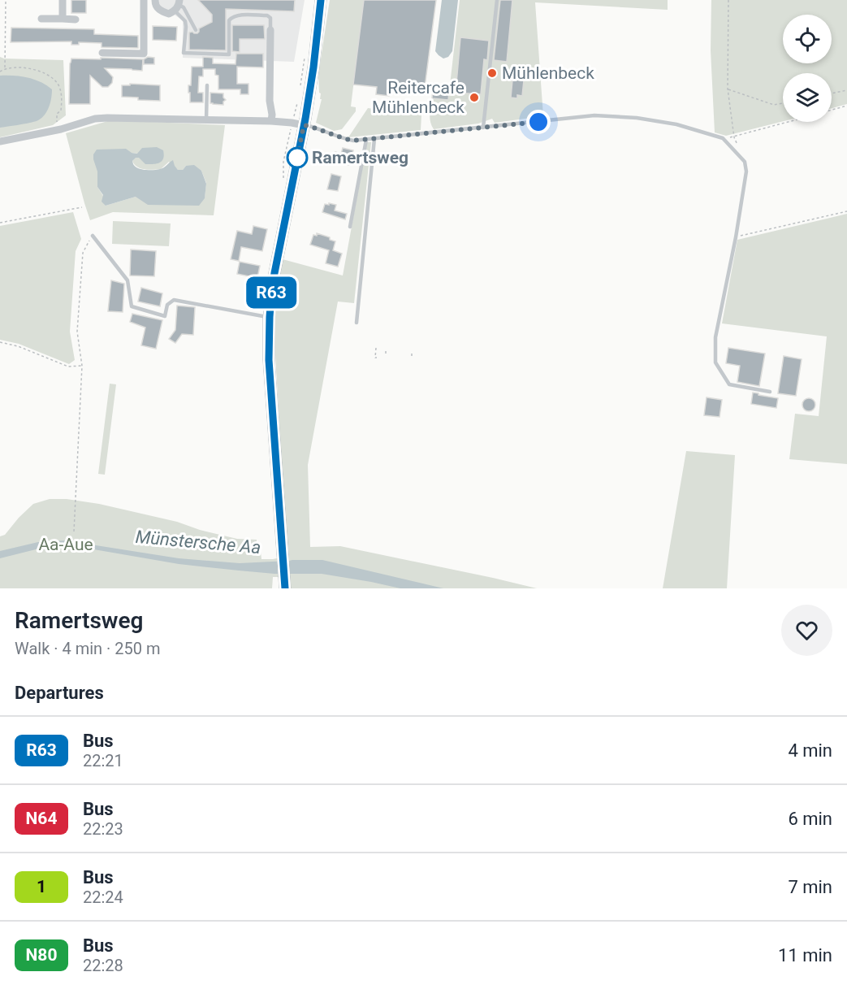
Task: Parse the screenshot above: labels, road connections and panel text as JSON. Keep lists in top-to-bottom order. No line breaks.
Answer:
{"water":["Münstersche Aa"],"parks":["Aa-Aue"],"places":["Mühlenbeck","Reitercafe Mühlenbeck","Ramertsweg"],"lines":["bus line R63"],"page":{"on_map":"R63","heading":[["Ramertsweg","Walk · 4 min · 250 m"],"Departures"],"list":[{"mark":"R63","name":"Bus","note":"22:21","value":"4 min"},{"mark":"N64","name":"Bus","note":"22:23","value":"6 min"},{"mark":"1","name":"Bus","note":"22:24","value":"7 min"},{"mark":"N80","name":"Bus","note":"22:28","value":"11 min"}]}}
